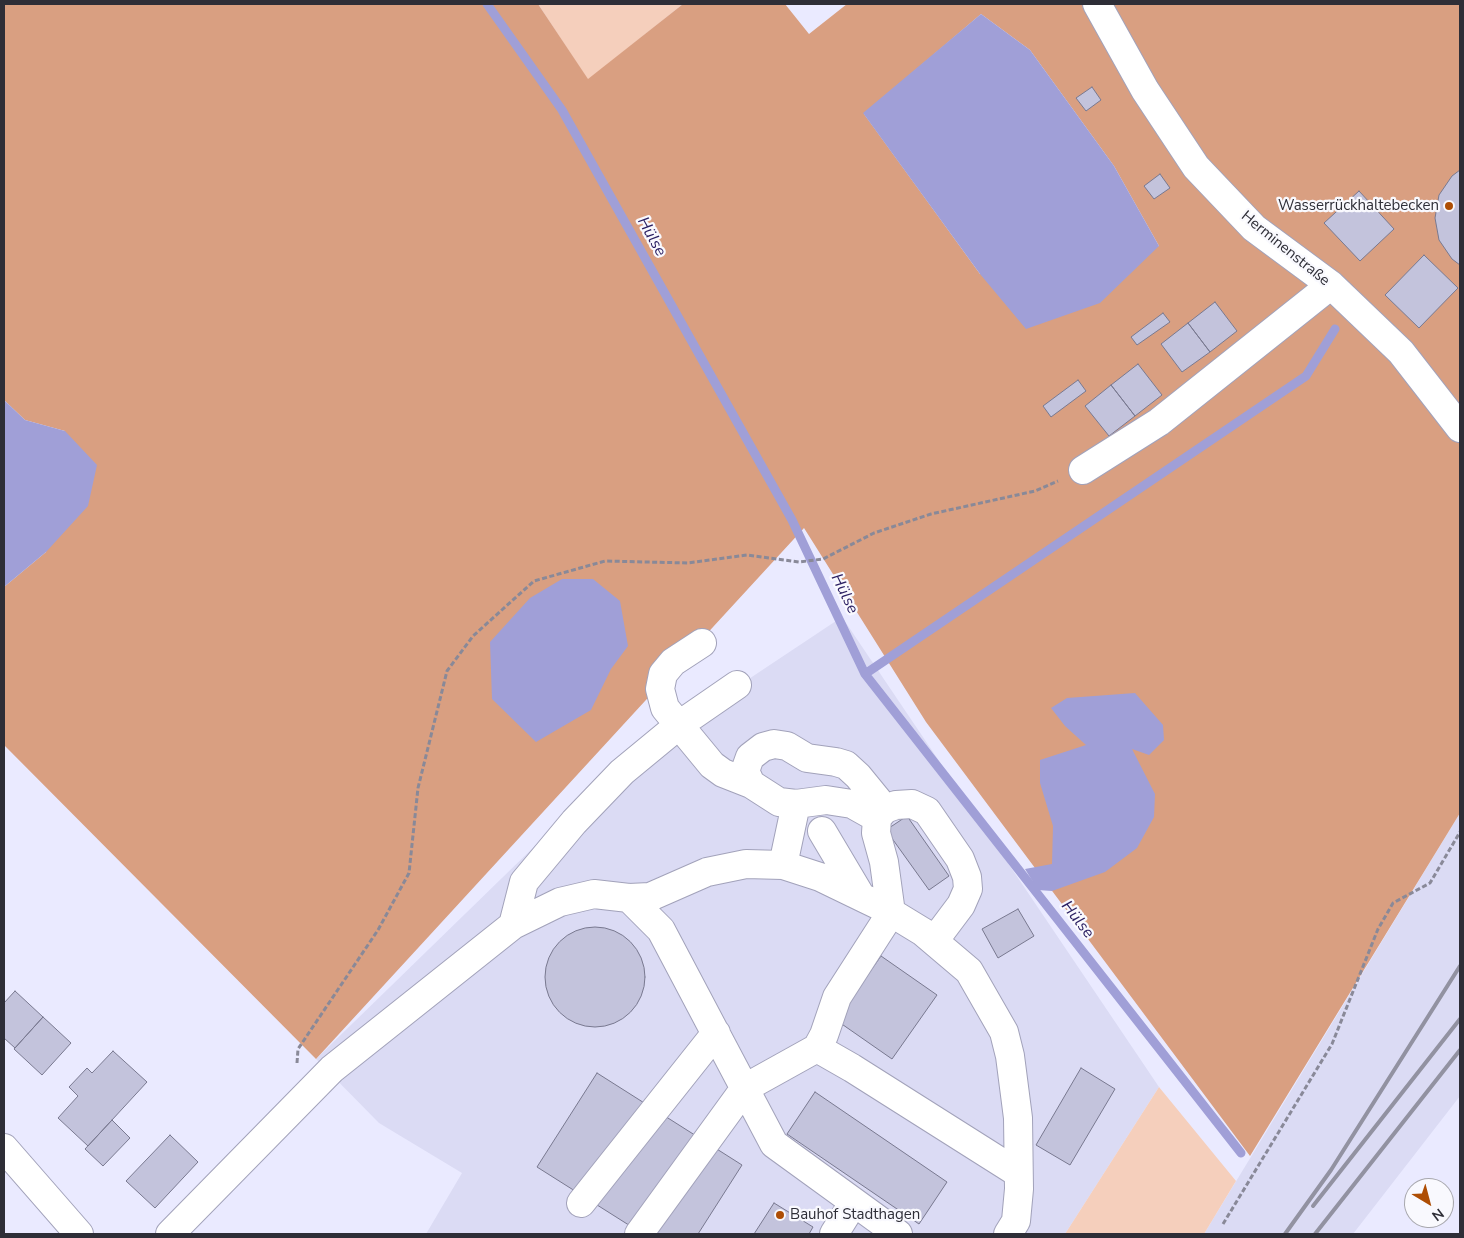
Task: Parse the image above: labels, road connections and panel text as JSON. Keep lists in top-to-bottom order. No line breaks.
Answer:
{"streets":{"street":["Herminenstraße"]},"water":["Hülse"],"places":["Wasserrückhaltebecken","Bauhof Stadthagen"],"north":"bottom right"}
